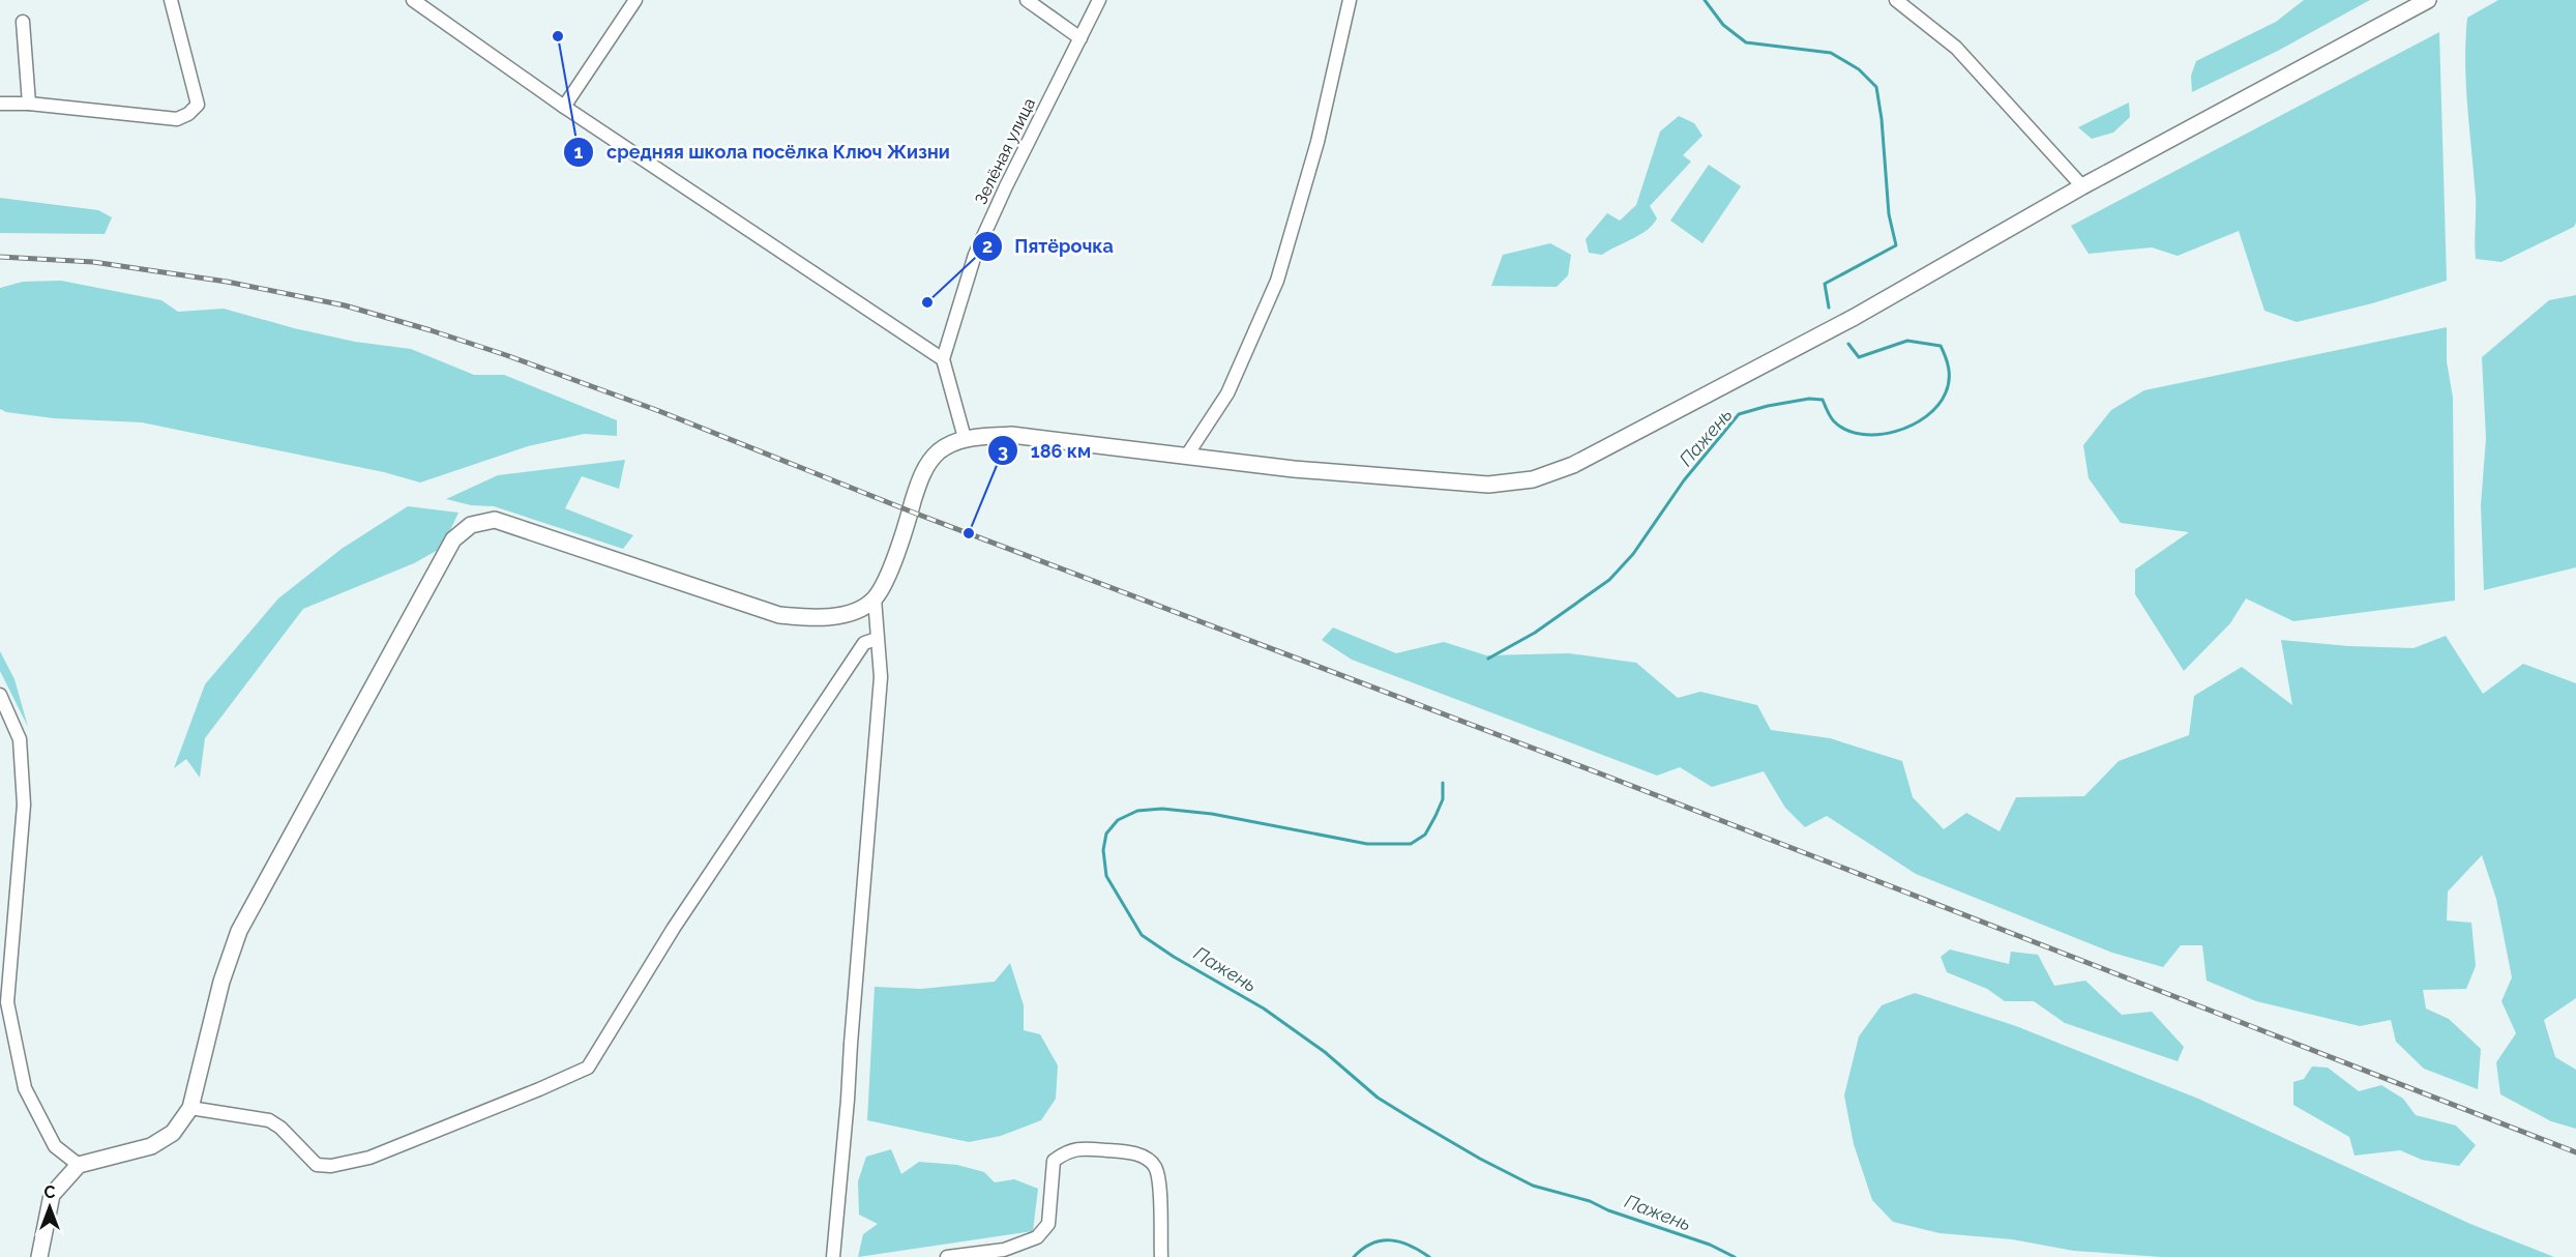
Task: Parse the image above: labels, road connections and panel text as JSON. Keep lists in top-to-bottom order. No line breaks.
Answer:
{"streets":{"street":["Зелёная улица"]},"water":["Пажень"],"places":["средняя школа посёлка Ключ Жизни","Пятёрочка","186 км"],"north":"top"}
